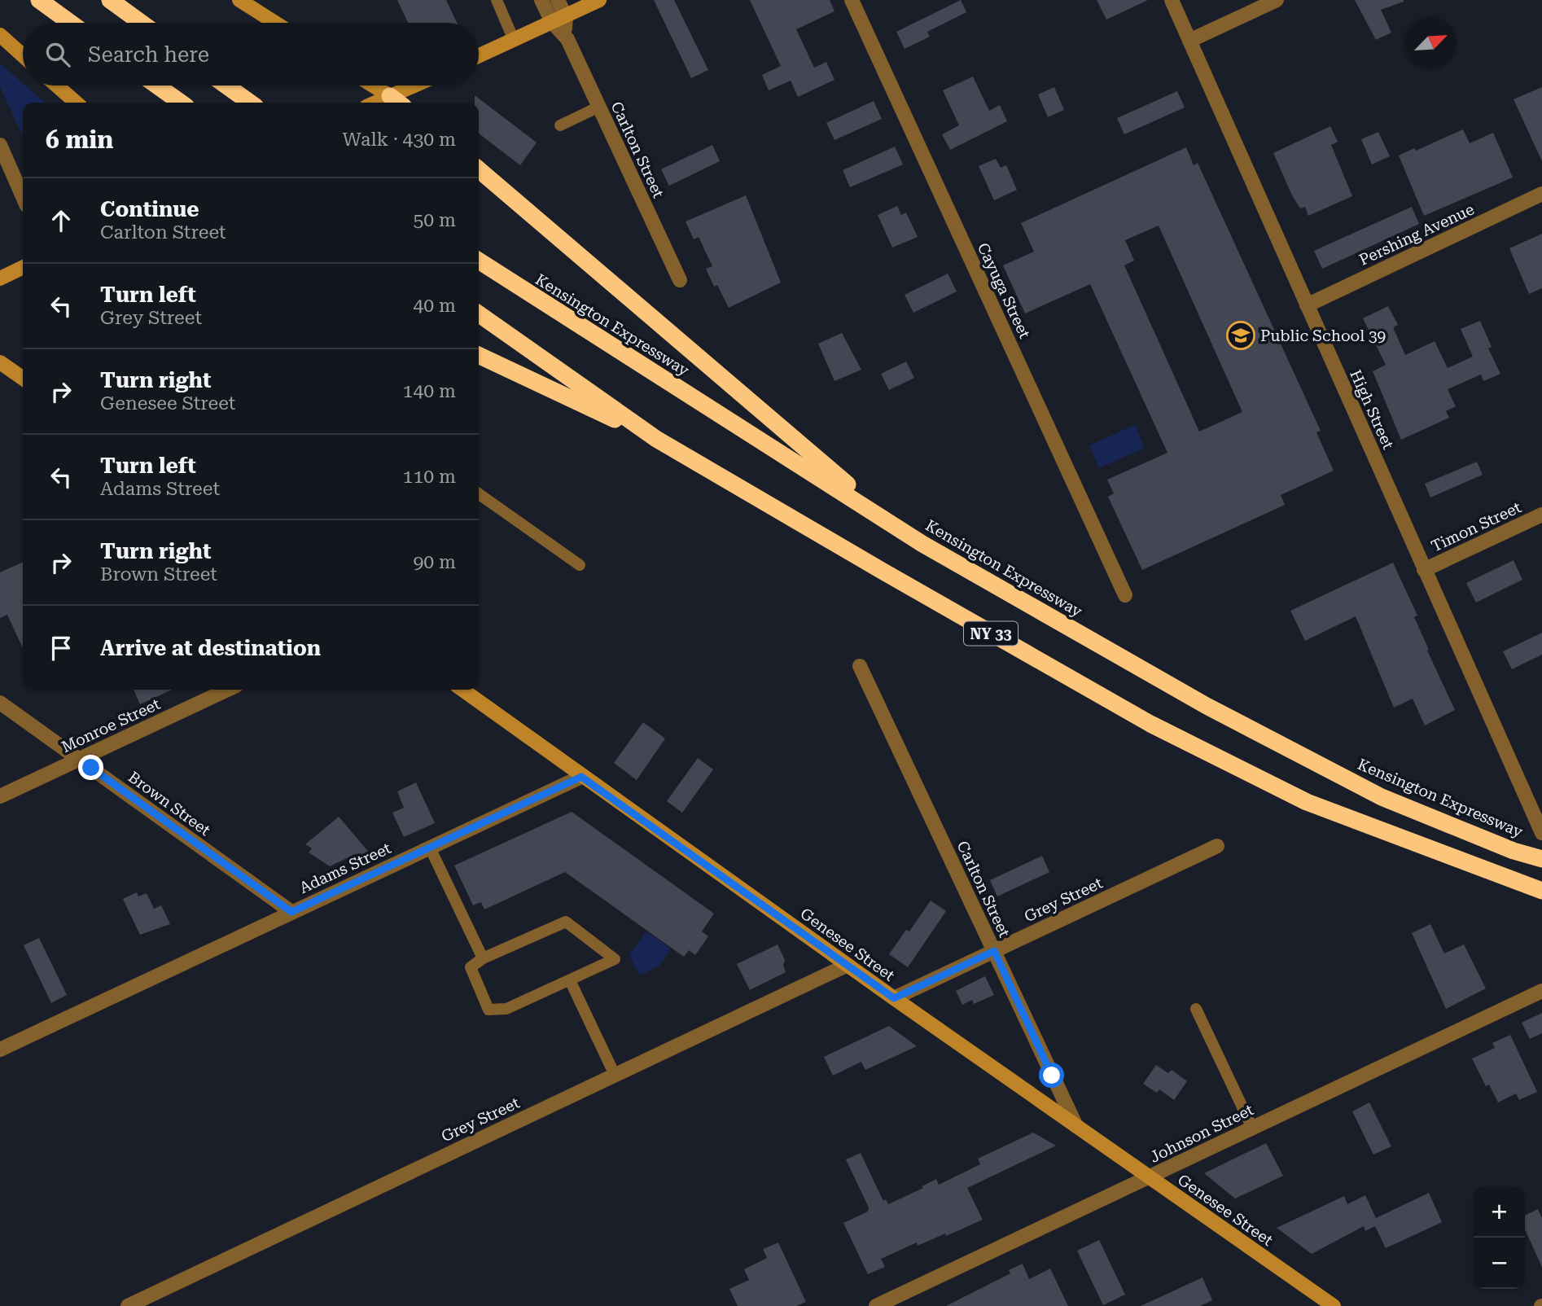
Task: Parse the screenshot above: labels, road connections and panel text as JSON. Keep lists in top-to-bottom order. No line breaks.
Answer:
{"streets":{"highway":["Kensington Expressway","NY 33"],"main road":["Genesee Street"],"street":["Carlton Street","Pershing Avenue","Cayuga Street","High Street","Timon Street","Monroe Street","Brown Street","Adams Street","Grey Street","Johnson Street"]},"crossings":[["Carlton Street","Grey Street"],["Carlton Street","Genesee Street"],["Pershing Avenue","High Street"],["High Street","Timon Street"],["Monroe Street","Brown Street"],["Brown Street","Adams Street"],["Adams Street","Genesee Street"],["Grey Street","Genesee Street"],["Genesee Street","Johnson Street"]],"places":{"school or university":["Public School 39"]},"north":"top right","page":{"search":"Search here","heading":["6 min","Walk · 430 m"],"list":[["Continue","Carlton Street","50 m"],["Turn left","Grey Street","40 m"],["Turn right","Genesee Street","140 m"],["Turn left","Adams Street","110 m"],["Turn right","Brown Street","90 m"],"Arrive at destination"],"map_buttons":["+","−"]}}
